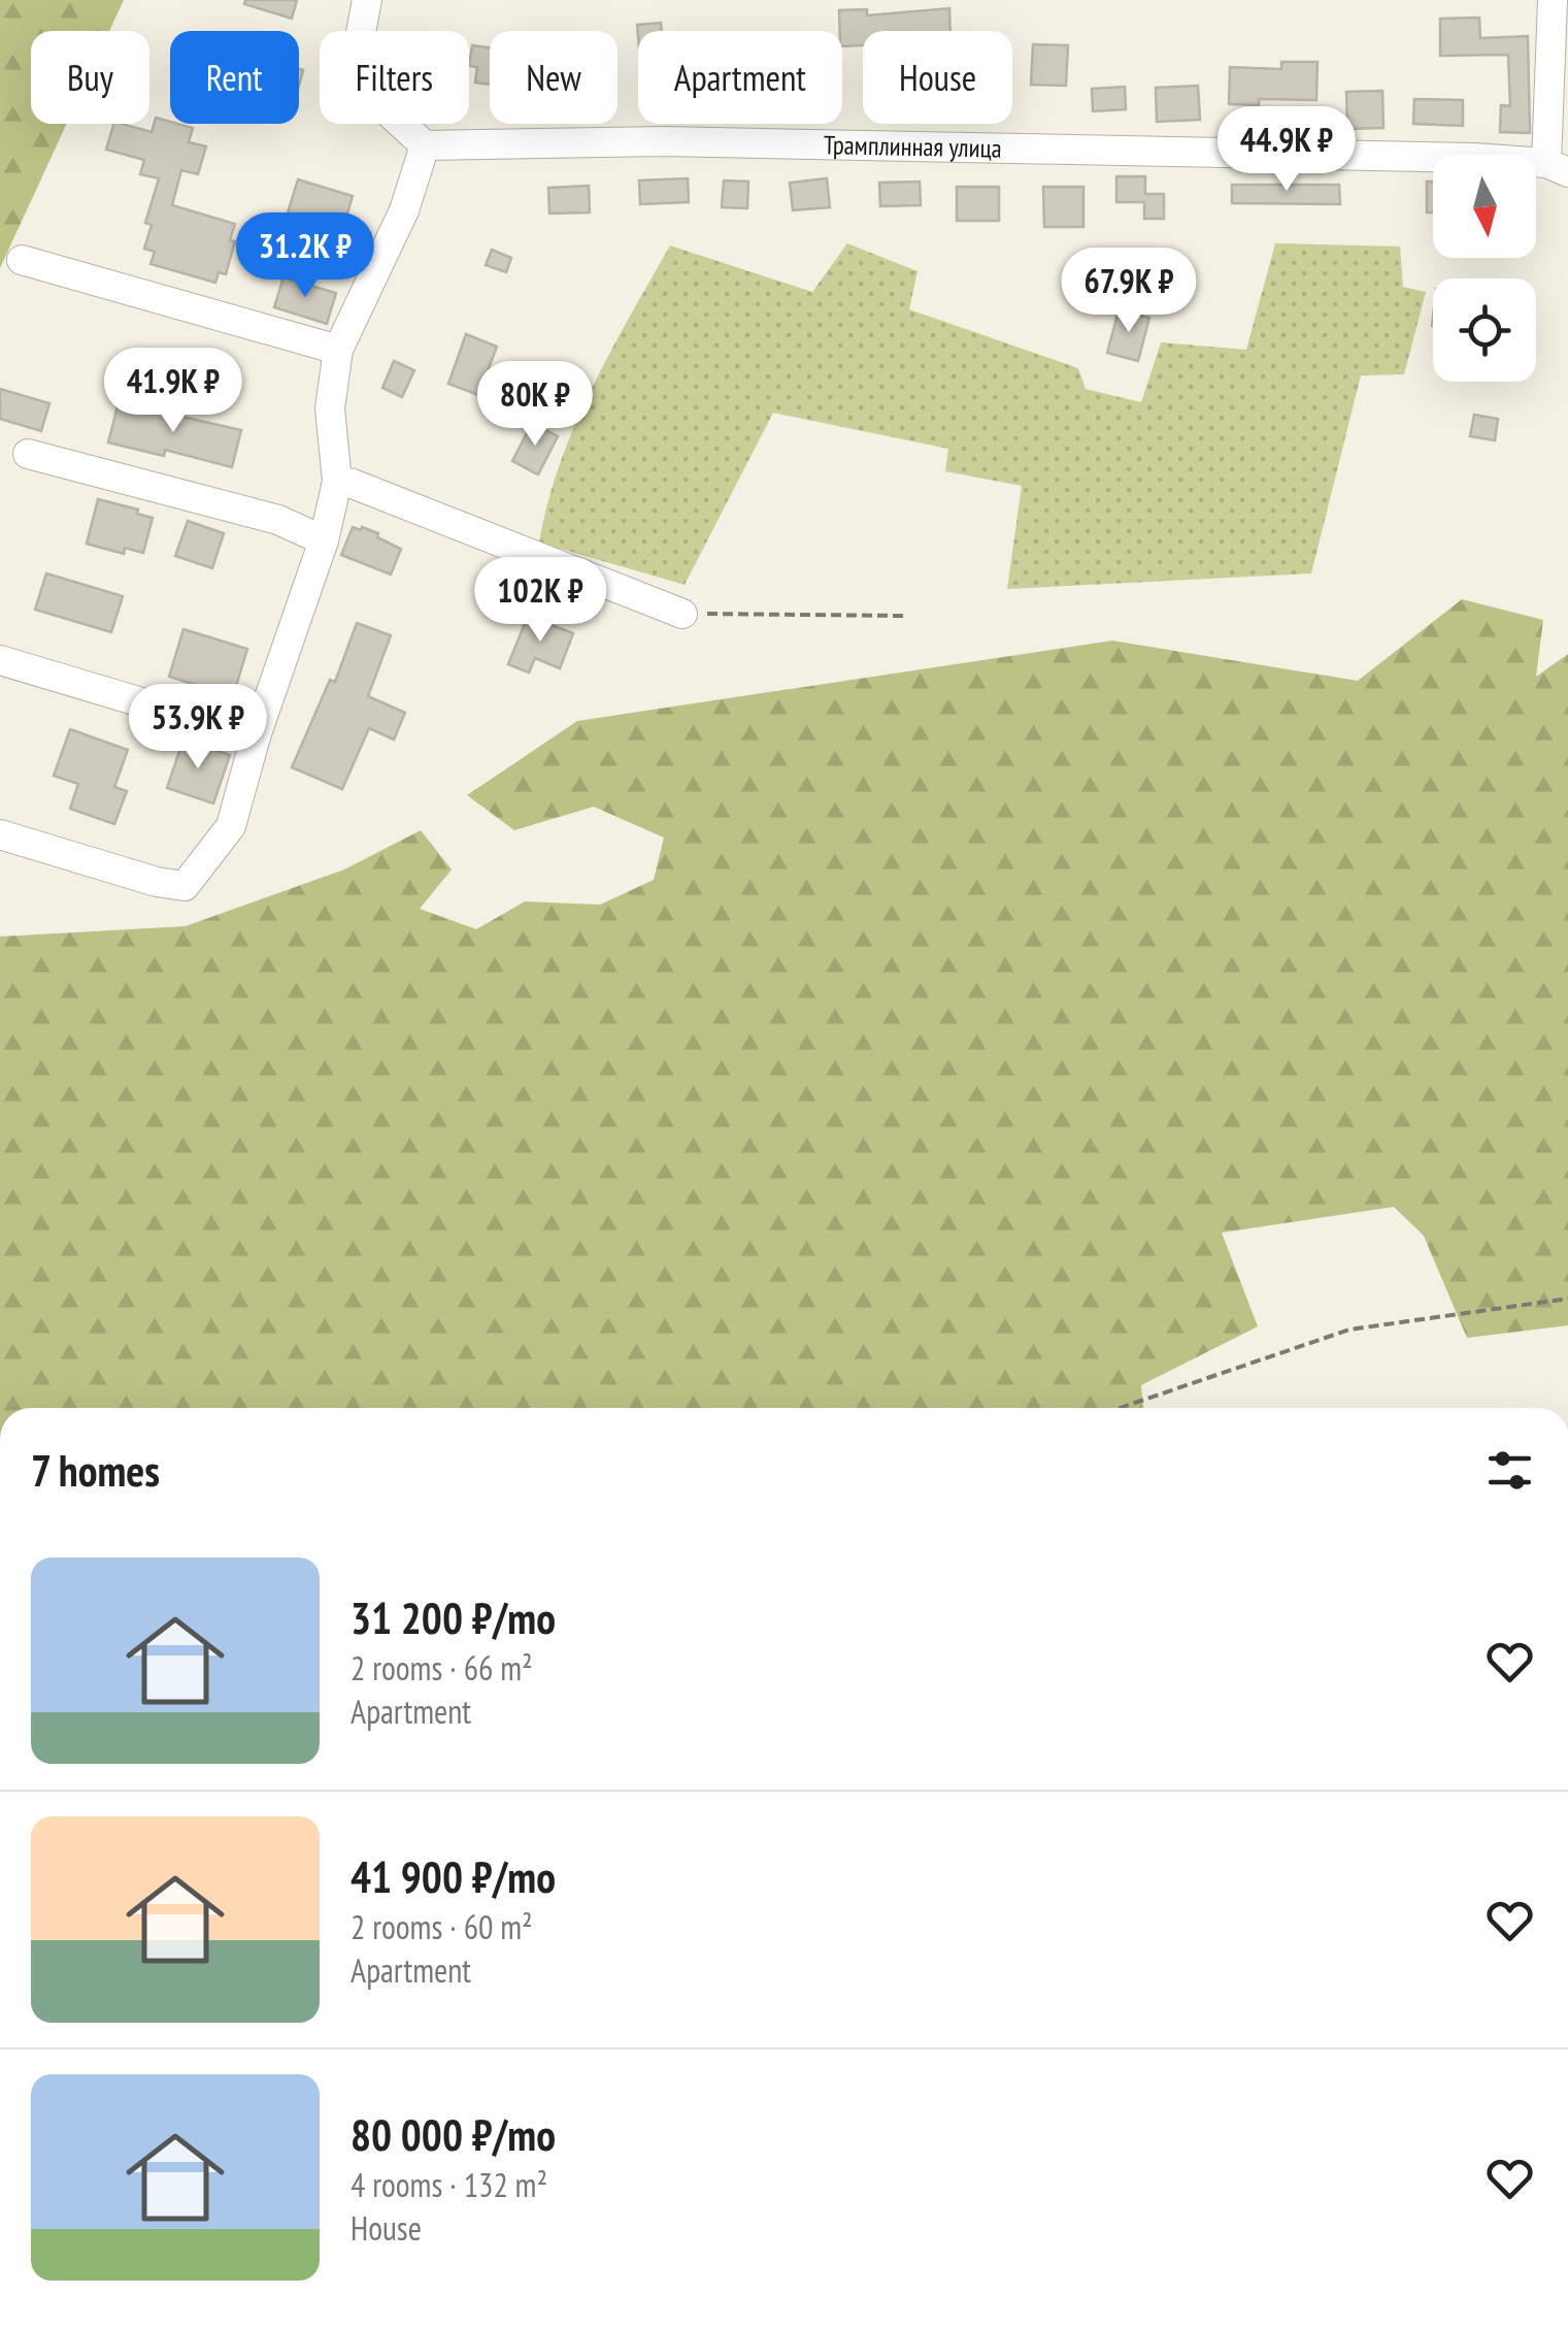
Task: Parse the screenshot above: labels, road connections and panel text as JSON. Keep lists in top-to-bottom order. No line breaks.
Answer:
{"streets":{"street":["Трамплинная улица"]},"north":"bottom","page":{"chip":["Buy","Rent","Filters","New","Apartment","House"],"price":["44.9K ₽","31.2K ₽","67.9K ₽","41.9K ₽","80K ₽","102K ₽","53.9K ₽"],"heading":"7 homes","list":[{"name":"31 200 ₽/mo","note":"2 rooms · 66 m² · Apartment"},{"name":"41 900 ₽/mo","note":"2 rooms · 60 m² · Apartment"},{"name":"80 000 ₽/mo","note":"4 rooms · 132 m² · House"}]}}
